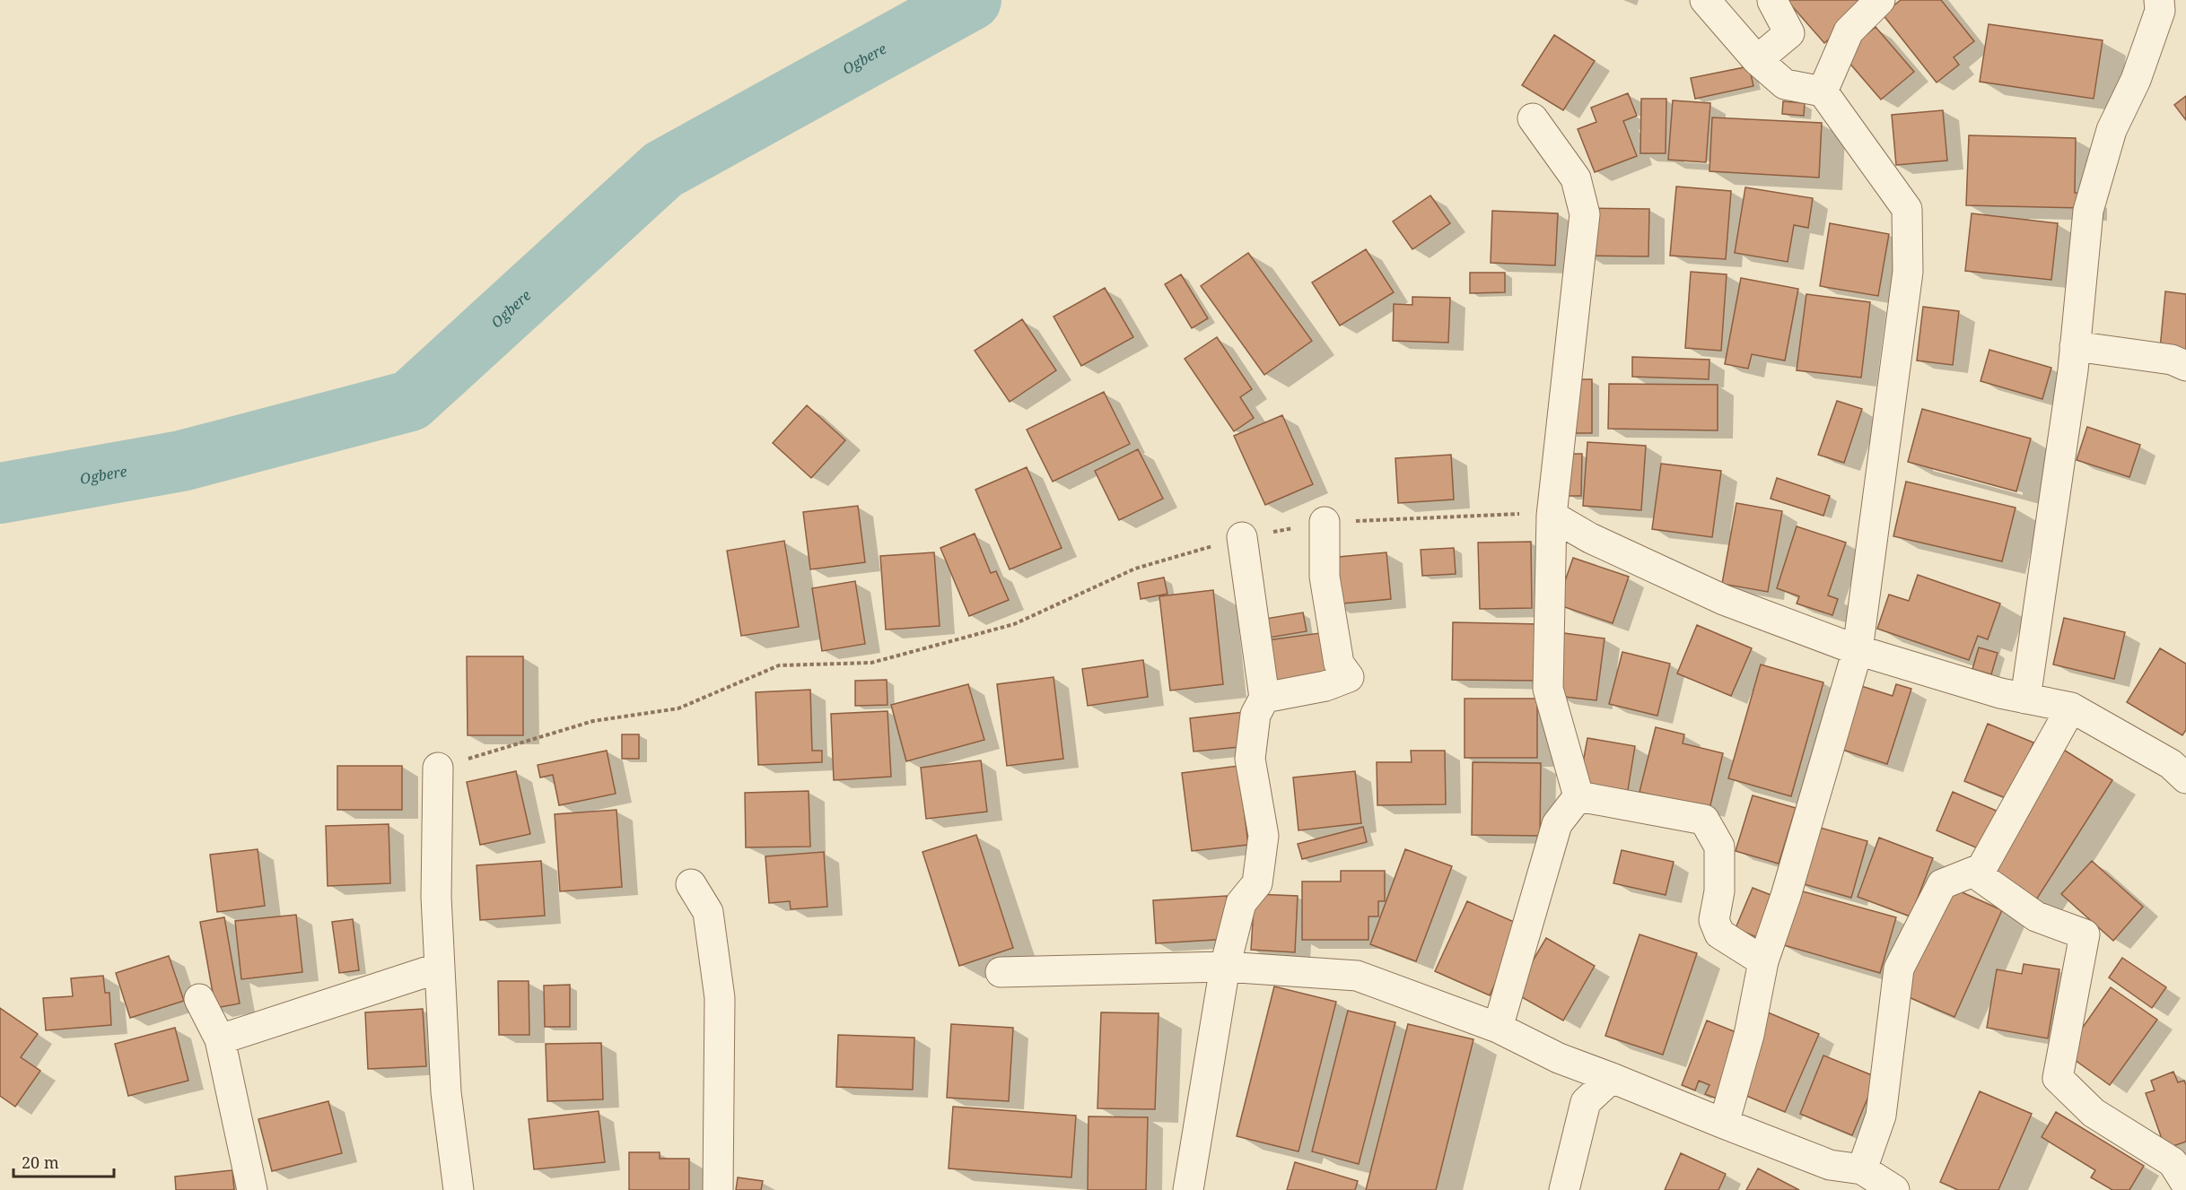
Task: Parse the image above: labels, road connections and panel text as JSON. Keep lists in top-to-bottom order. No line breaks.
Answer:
{"water":["Ogbere"],"scale_bar":"20 m"}
